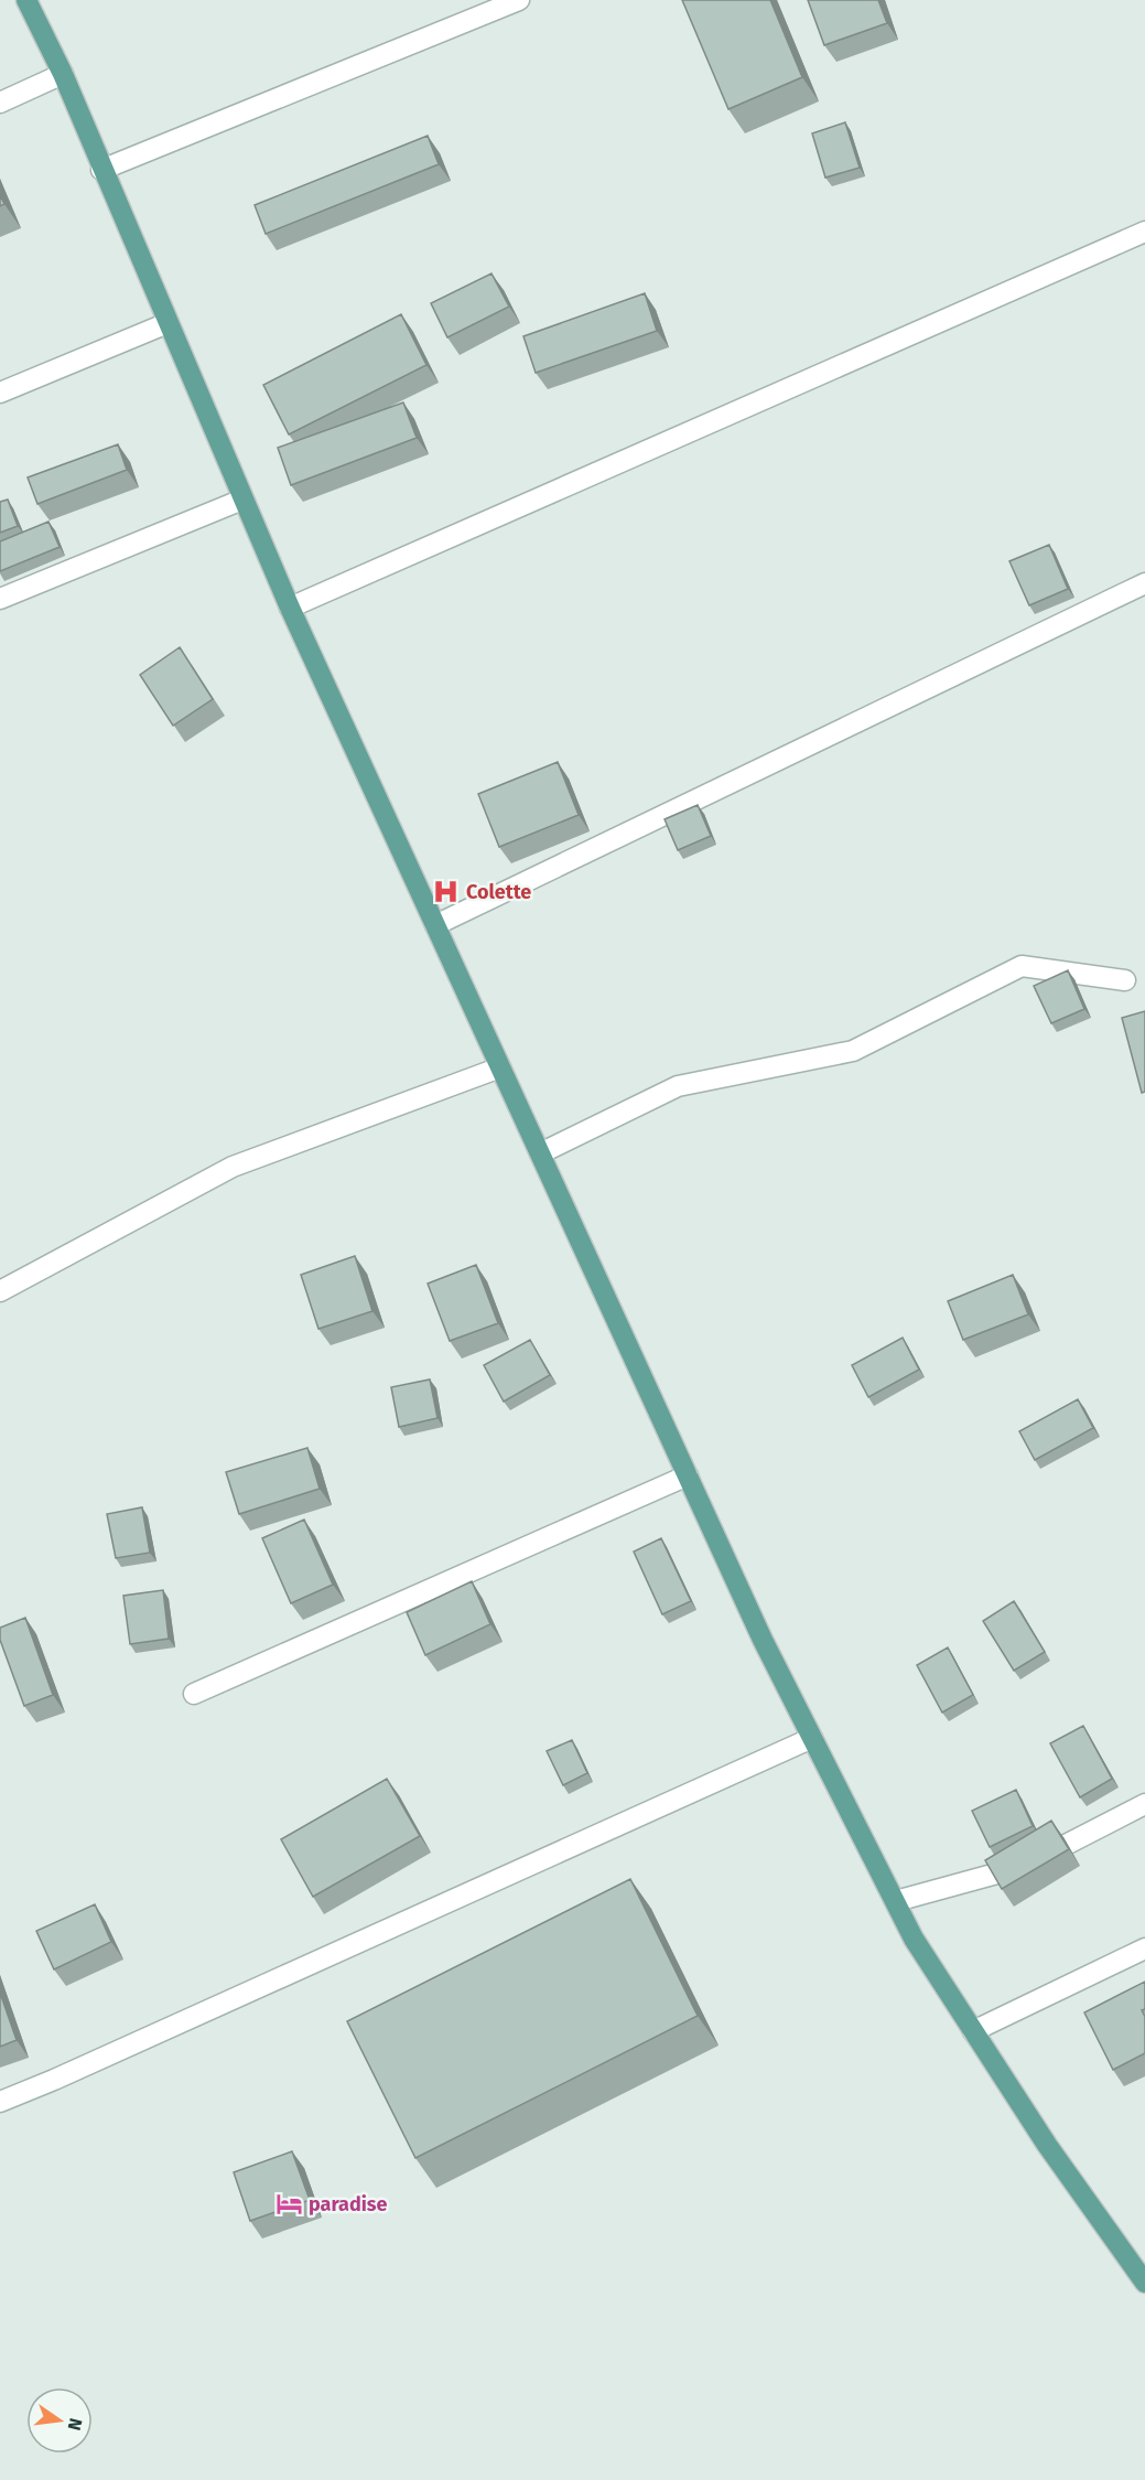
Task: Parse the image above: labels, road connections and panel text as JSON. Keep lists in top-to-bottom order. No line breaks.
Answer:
{"places":{"hospital":["Colette"],"hotel":["paradise"]},"north":"right"}
